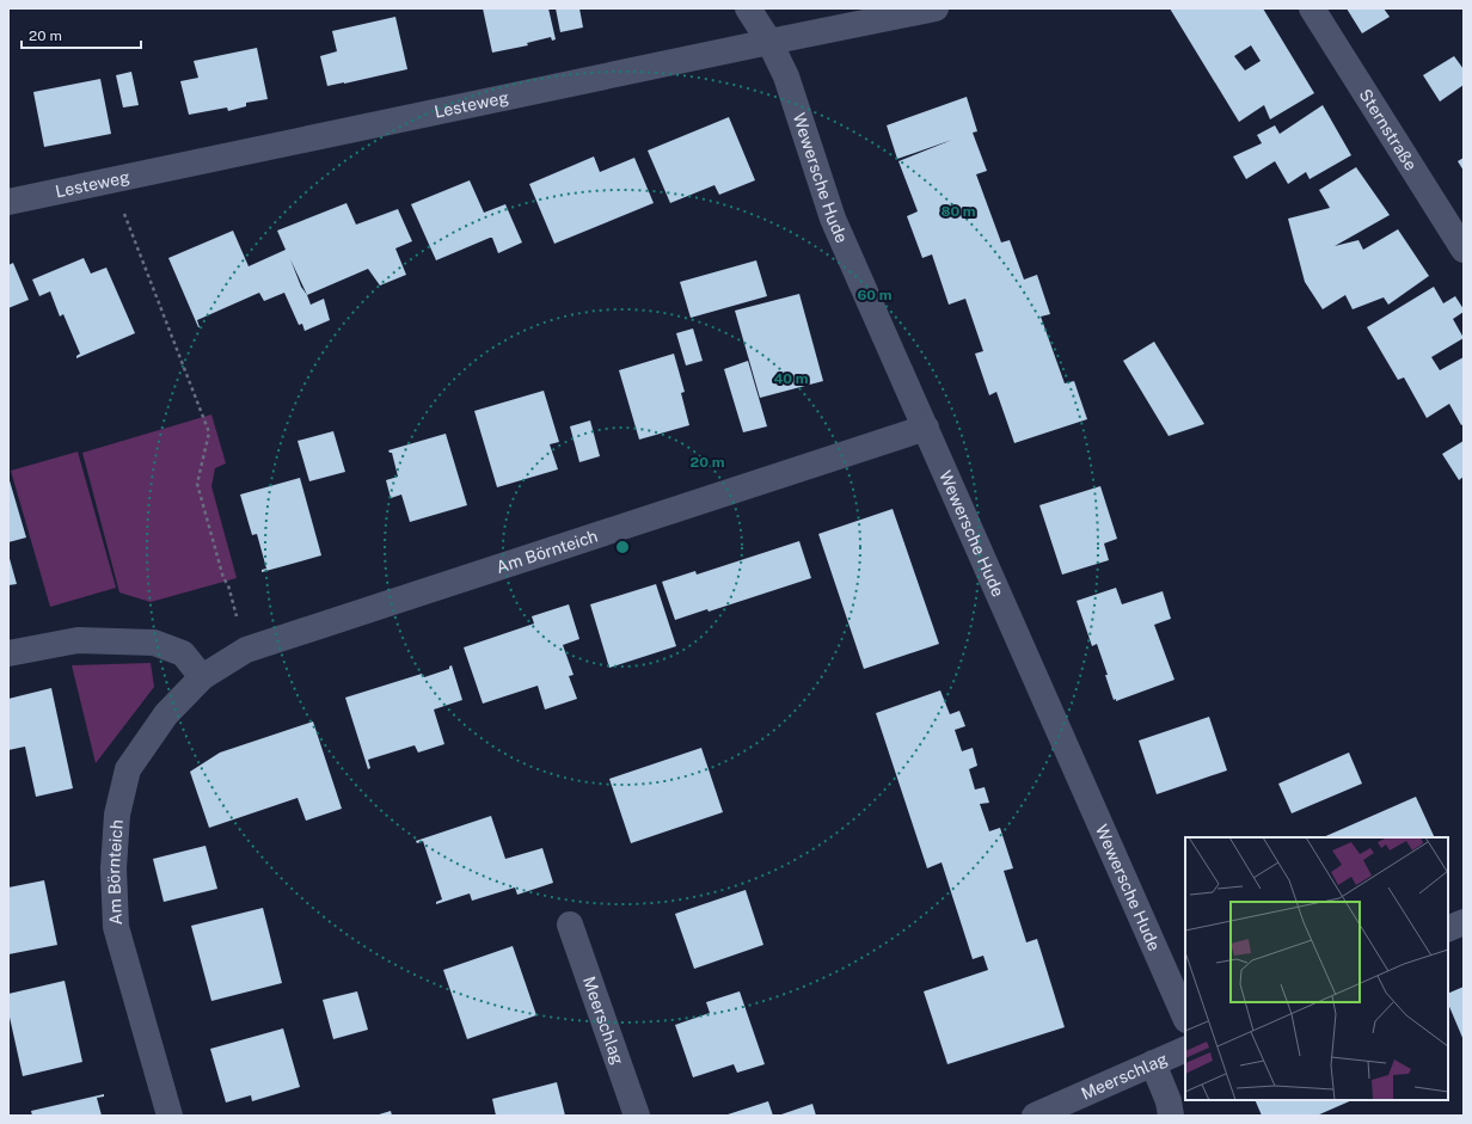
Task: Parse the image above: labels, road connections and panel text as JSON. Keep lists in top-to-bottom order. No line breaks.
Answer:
{"streets":{"street":["Lesteweg","Sternstraße","Wewersche Hude","Am Börnteich","Meerschlag"]},"crossings":[["Lesteweg","Wewersche Hude"],["Wewersche Hude","Am Börnteich"]],"scale_bar":"20 m","rings":["80 m","60 m","40 m","20 m"]}
